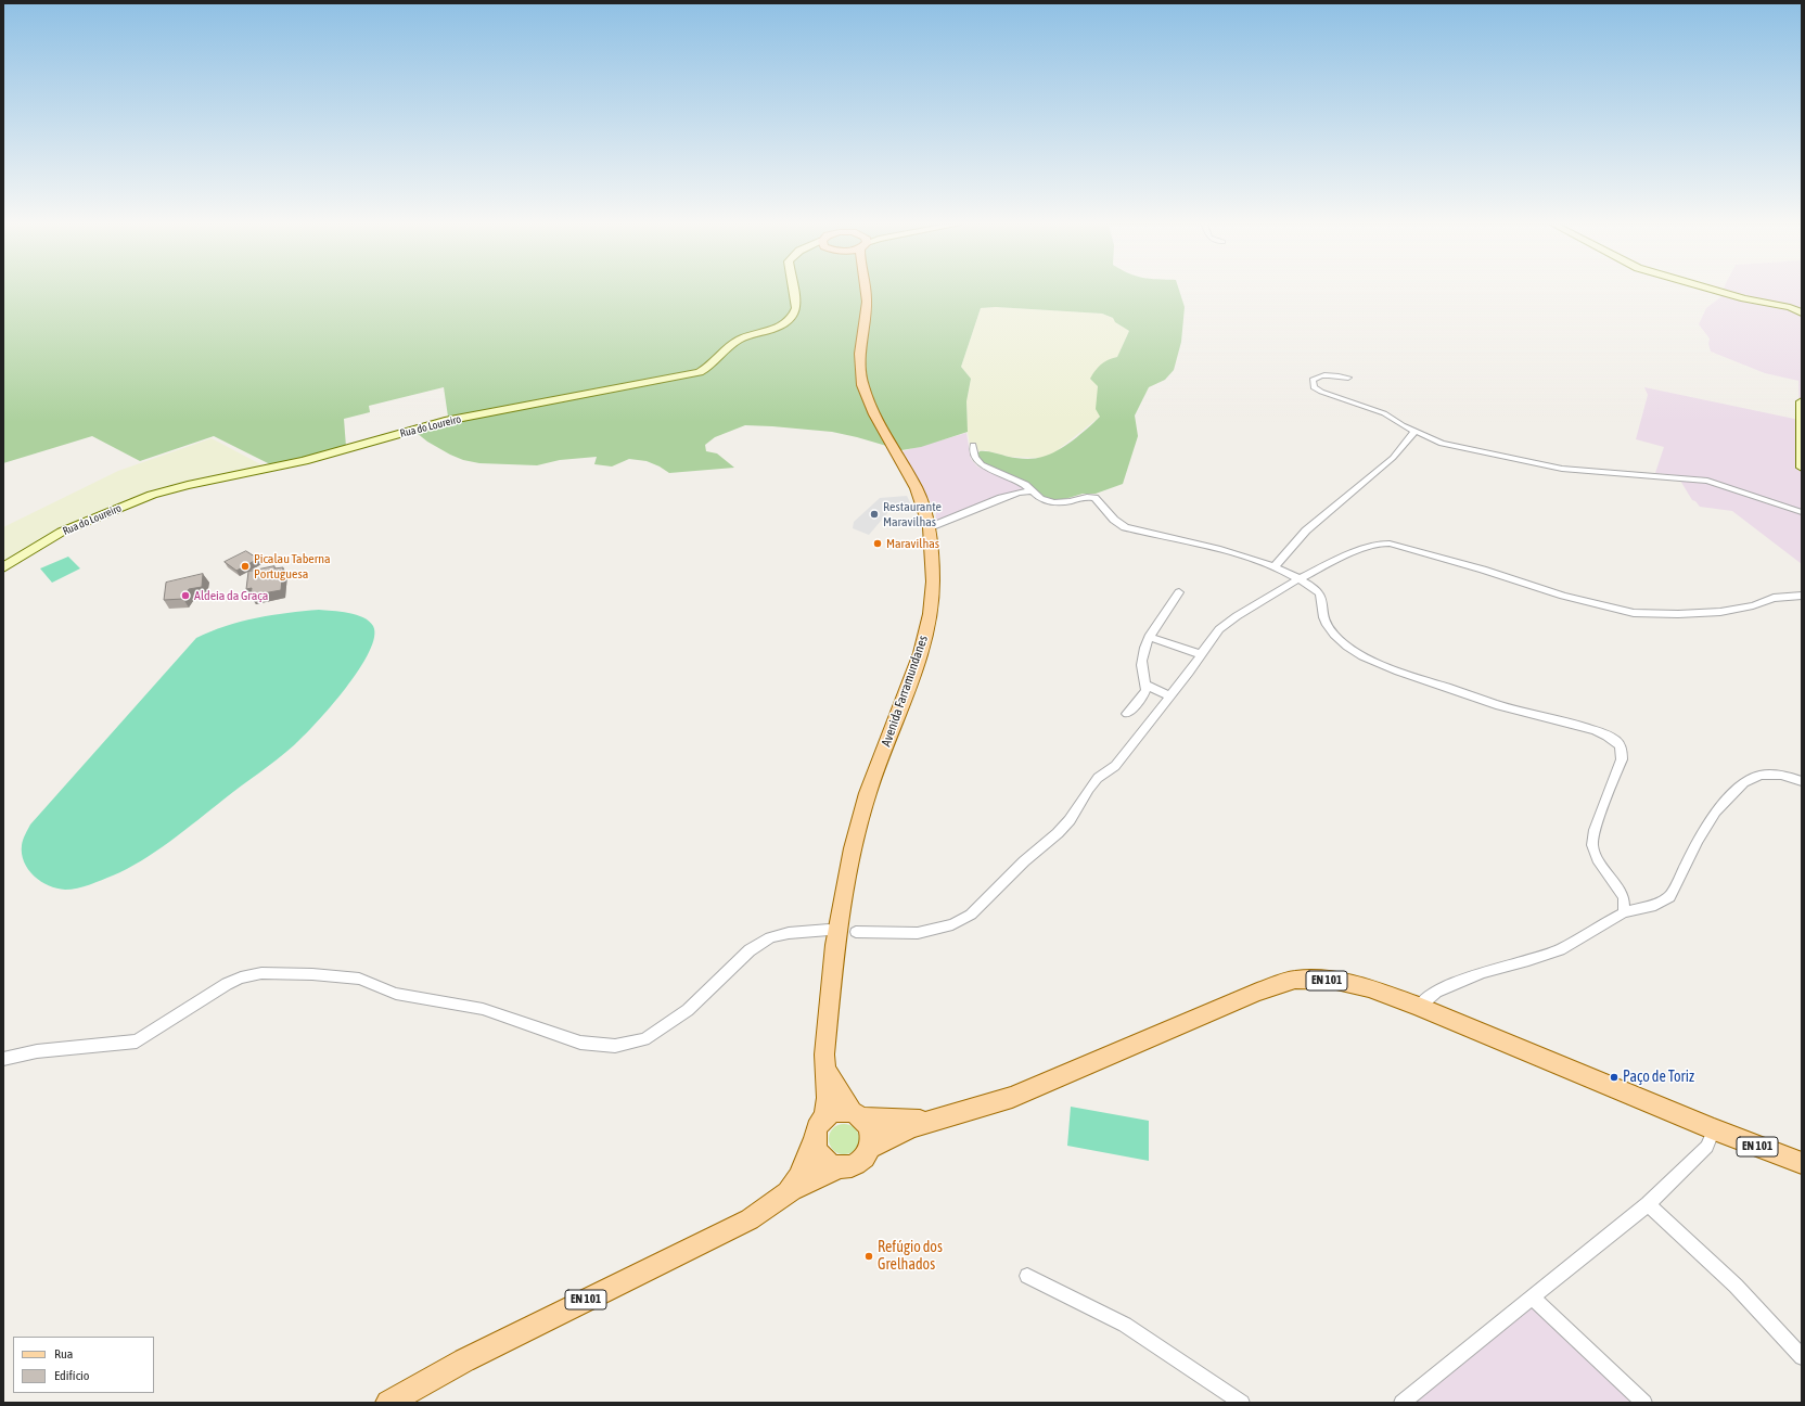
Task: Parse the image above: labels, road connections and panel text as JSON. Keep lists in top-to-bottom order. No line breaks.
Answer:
{"streets":{"main road":["Avenida Farramundanes","EN 101"],"street":["Rua do Loureiro"]},"places":["Restaurante Maravilhas","Maravilhas","Picalau Taberna Portuguesa","Aldeia da Graça","Paço de Toriz","Refúgio dos Grelhados"],"legend":["Rua","Edifício"]}
